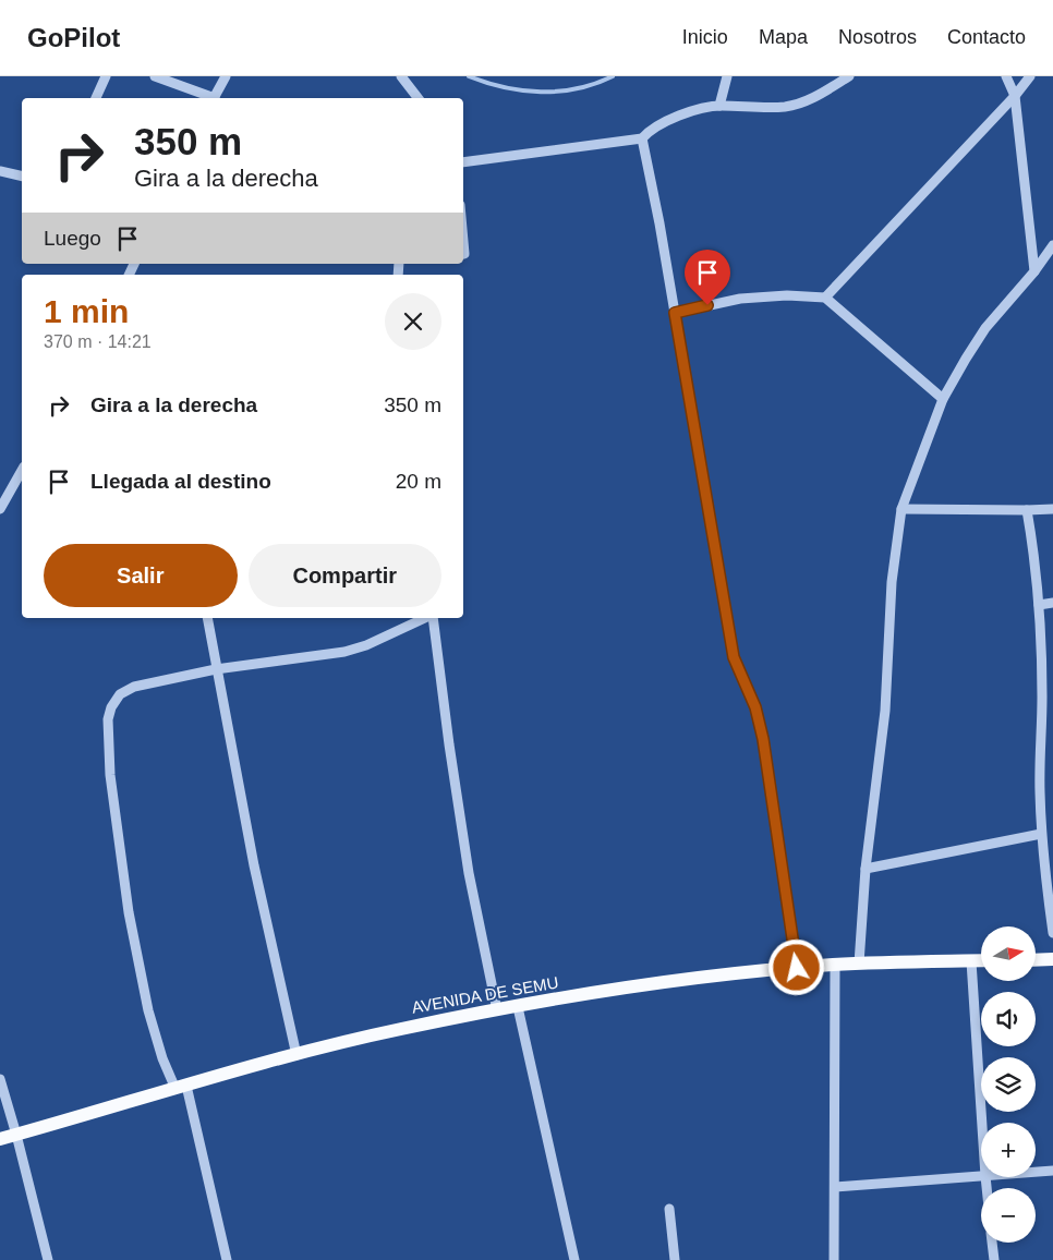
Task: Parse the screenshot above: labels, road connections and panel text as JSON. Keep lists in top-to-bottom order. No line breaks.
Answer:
{"streets":{"main road":["AVENIDA DE SEMU"]},"north":"right","page":{"header":"GoPilot","nav":["Inicio","Mapa","Nosotros","Contacto"],"turn":["350 m","Gira a la derecha"],"then":"Luego","heading":["1 min","370 m · 14:21"],"list":[{"name":"Gira a la derecha","value":"350 m"},{"name":"Llegada al destino","value":"20 m"}],"buttons":["Salir","Compartir"],"map_buttons":["+","−"]}}
